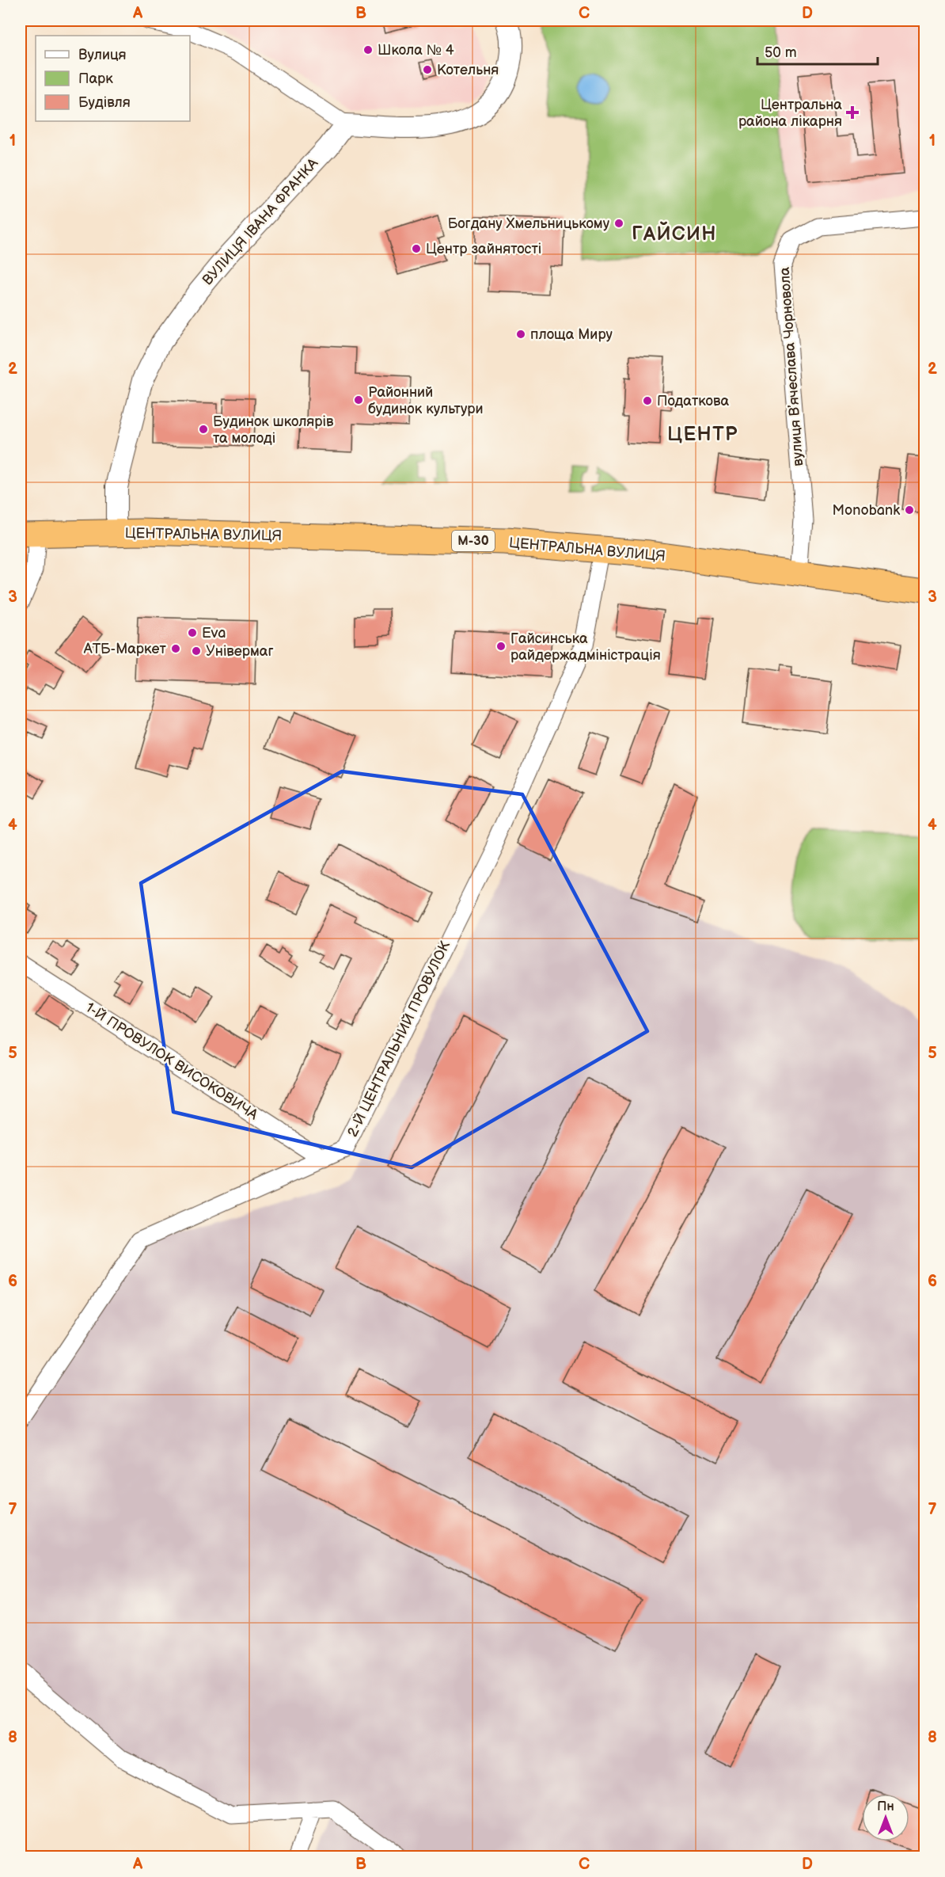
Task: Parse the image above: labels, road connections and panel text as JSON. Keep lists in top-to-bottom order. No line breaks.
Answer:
{"streets":{"highway":["ЦЕНТРАЛЬНА ВУЛИЦЯ","М-30"],"street":["ВУЛИЦЯ ІВАНА ФРАНКА","вулиця Вʼячеслава Чорновола","2-Й ЦЕНТРАЛЬНИЙ ПРОВУЛОК","1-Й ПРОВУЛОК ВИСОКОВИЧА"]},"crossings":[["ВУЛИЦЯ ІВАНА ФРАНКА","ЦЕНТРАЛЬНА ВУЛИЦЯ"],["вулиця Вʼячеслава Чорновола","ЦЕНТРАЛЬНА ВУЛИЦЯ"],["ЦЕНТРАЛЬНА ВУЛИЦЯ","2-Й ЦЕНТРАЛЬНИЙ ПРОВУЛОК"],["2-Й ЦЕНТРАЛЬНИЙ ПРОВУЛОК","1-Й ПРОВУЛОК ВИСОКОВИЧА"]],"districts":["ГАЙСИН","ЦЕНТР"],"places":{"other":["Школа № 4","Котельня","Богдану Хмельницькому","Центр зайнятості","площа Миру","Районний будинок культури","Податкова","Будинок школярів та молоді","Monobank","Eva","Гайсинська райдержадміністрація","АТБ-Маркет","Універмаг"],"health":["Центральна района лікарня"]},"legend":["Вулиця","Парк","Будівля"],"scale_bar":"50 m","north":"top","grid":{"columns":["A","B","C","D"],"rows":["1","2","3","4","5","6","7","8"]}}
